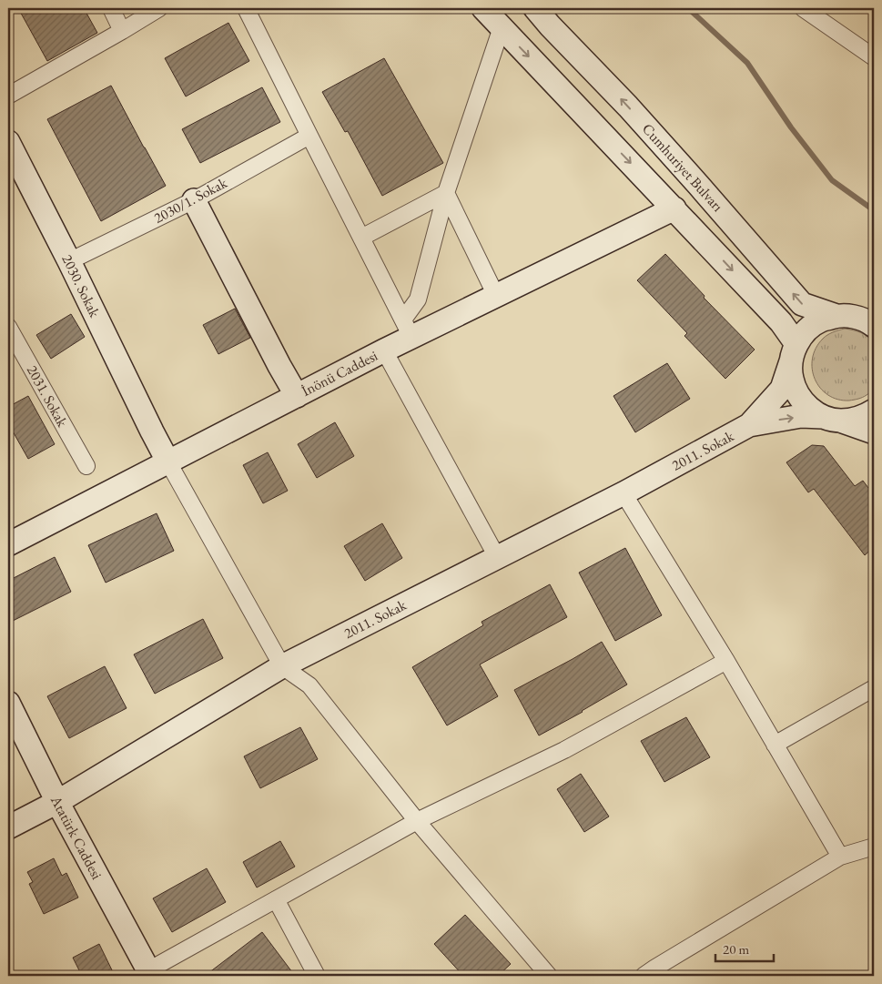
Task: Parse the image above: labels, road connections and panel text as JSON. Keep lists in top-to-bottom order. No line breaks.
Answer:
{"streets":{"street":["Cumhuriyet Bulvarı","2030/1. Sokak","2030. Sokak","İnönü Caddesi","2031. Sokak","2011. Sokak","Atatürk Caddesi"]},"crossings":[["2030/1. Sokak","2030. Sokak"],["2030. Sokak","İnönü Caddesi"],["2011. Sokak","Atatürk Caddesi"]],"scale_bar":"20 m"}
